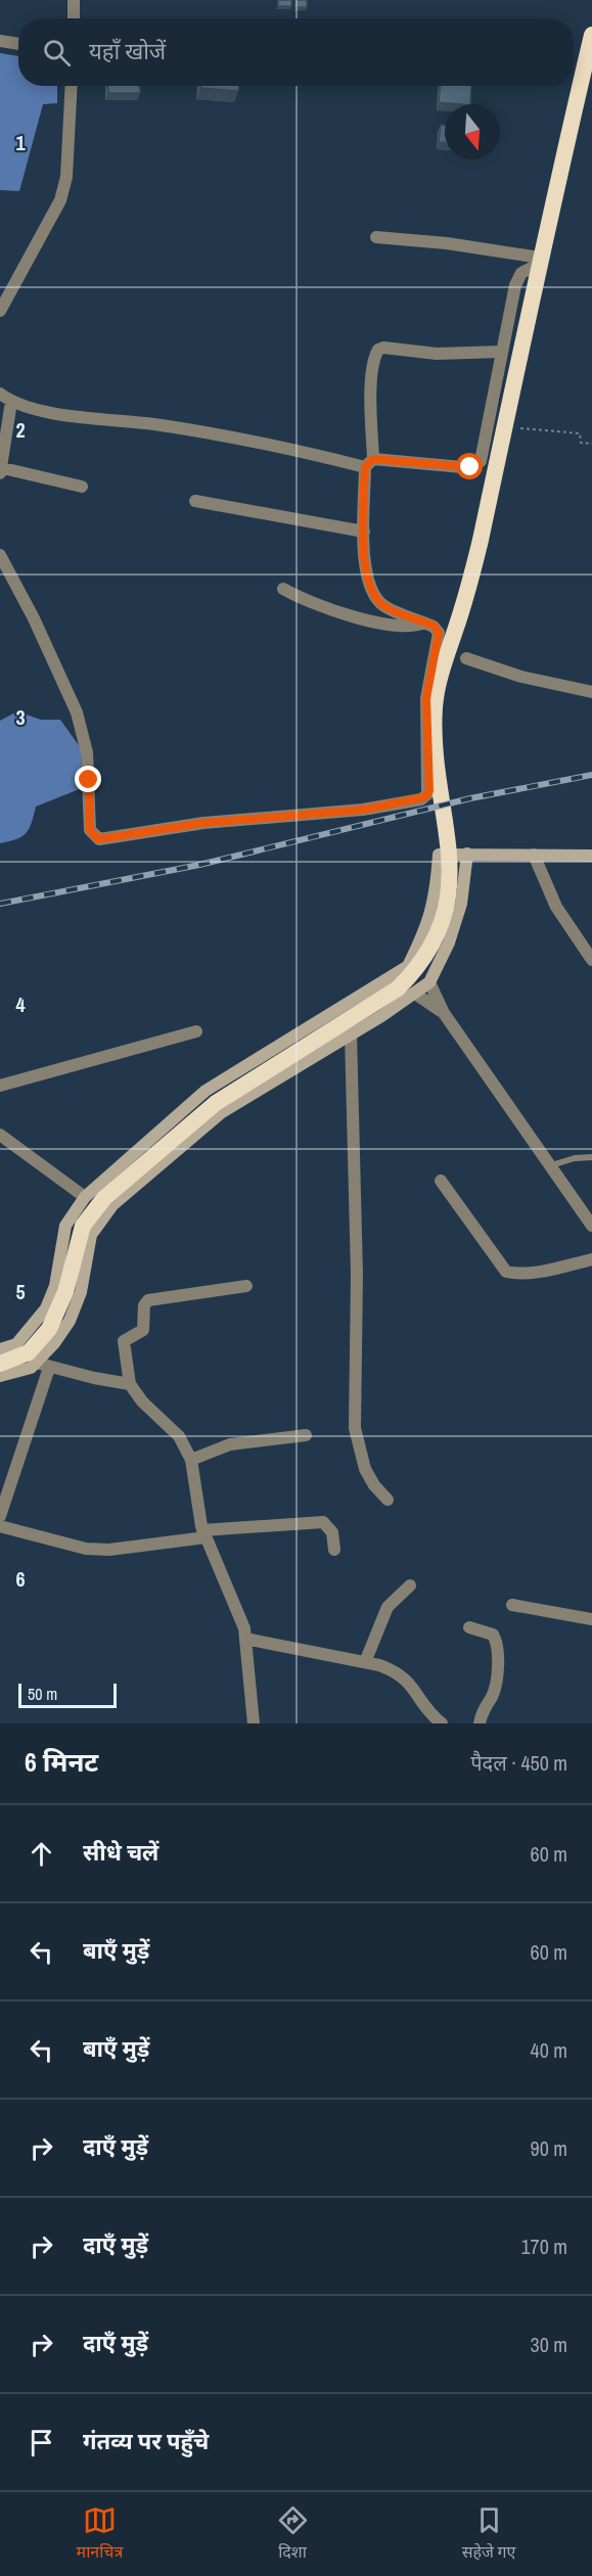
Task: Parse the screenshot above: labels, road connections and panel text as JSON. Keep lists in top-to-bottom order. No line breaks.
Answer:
{"scale_bar":"50 m","north":"bottom","page":{"search":"यहाँ खोजें","scale":"50 m","heading":["6 मिनट","पैदल · 450 m"],"list":[["सीधे चलें","60 m"],["बाएँ मुड़ें","60 m"],["बाएँ मुड़ें","40 m"],["दाएँ मुड़ें","90 m"],["दाएँ मुड़ें","170 m"],["दाएँ मुड़ें","30 m"],"गंतव्य पर पहुँचे"],"nav":["मानचित्र","दिशा","सहेजे गए"]},"grid":{"rows":["1","2","3","4","5","6"]}}
